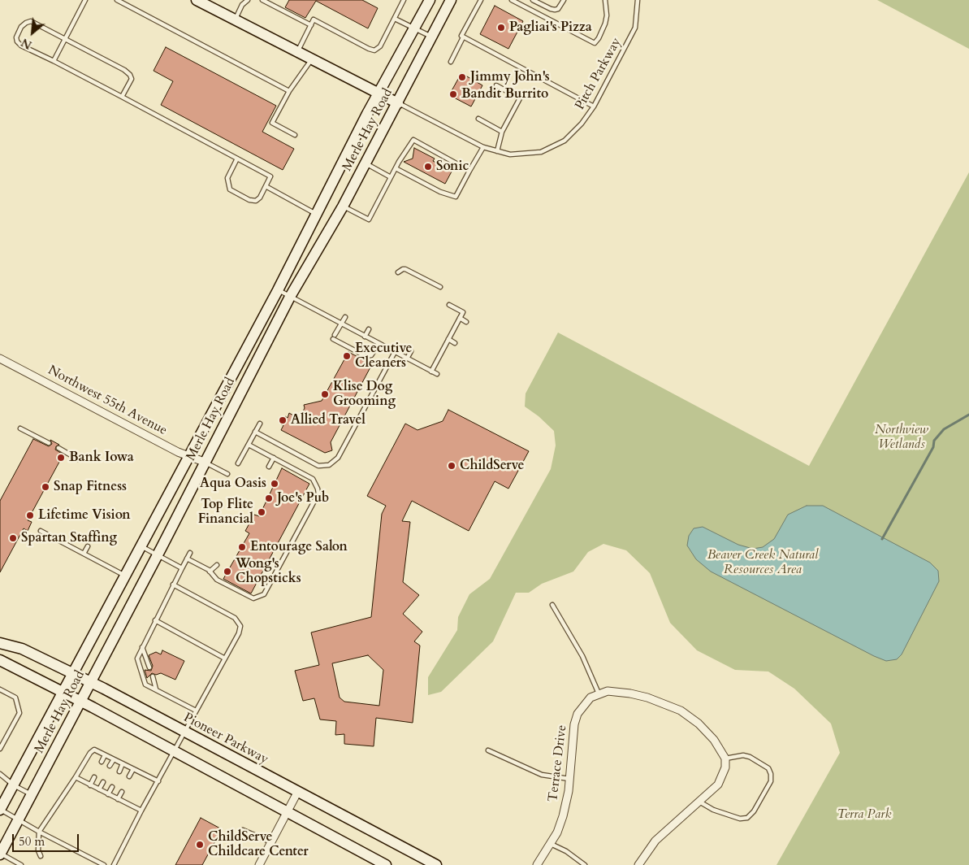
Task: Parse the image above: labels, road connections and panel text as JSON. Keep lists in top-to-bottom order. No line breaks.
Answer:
{"streets":{"main road":["Merle Hay Road","Pioneer Parkway"],"street":["Northwest 55th Avenue","Terrace Drive"],"lane":["Pitch Parkway"]},"crossings":[["Pitch Parkway","Merle Hay Road"],["Merle Hay Road","Northwest 55th Avenue"],["Merle Hay Road","Pioneer Parkway"]],"parks":["Northview Wetlands","Beaver Creek Natural Resources Area","Terra Park"],"places":["Pagliai's Pizza","Jimmy John's","Bandit Burrito","Sonic","Executive Cleaners","Klise Dog Grooming","Allied Travel","Bank Iowa","ChildServe","Aqua Oasis","Snap Fitness","Joe's Pub","Top Flite Financial","Lifetime Vision","Spartan Staffing","Entourage Salon","Wong's Chopsticks","ChildServe Childcare Center"],"scale_bar":"50 m","north":"bottom left"}
